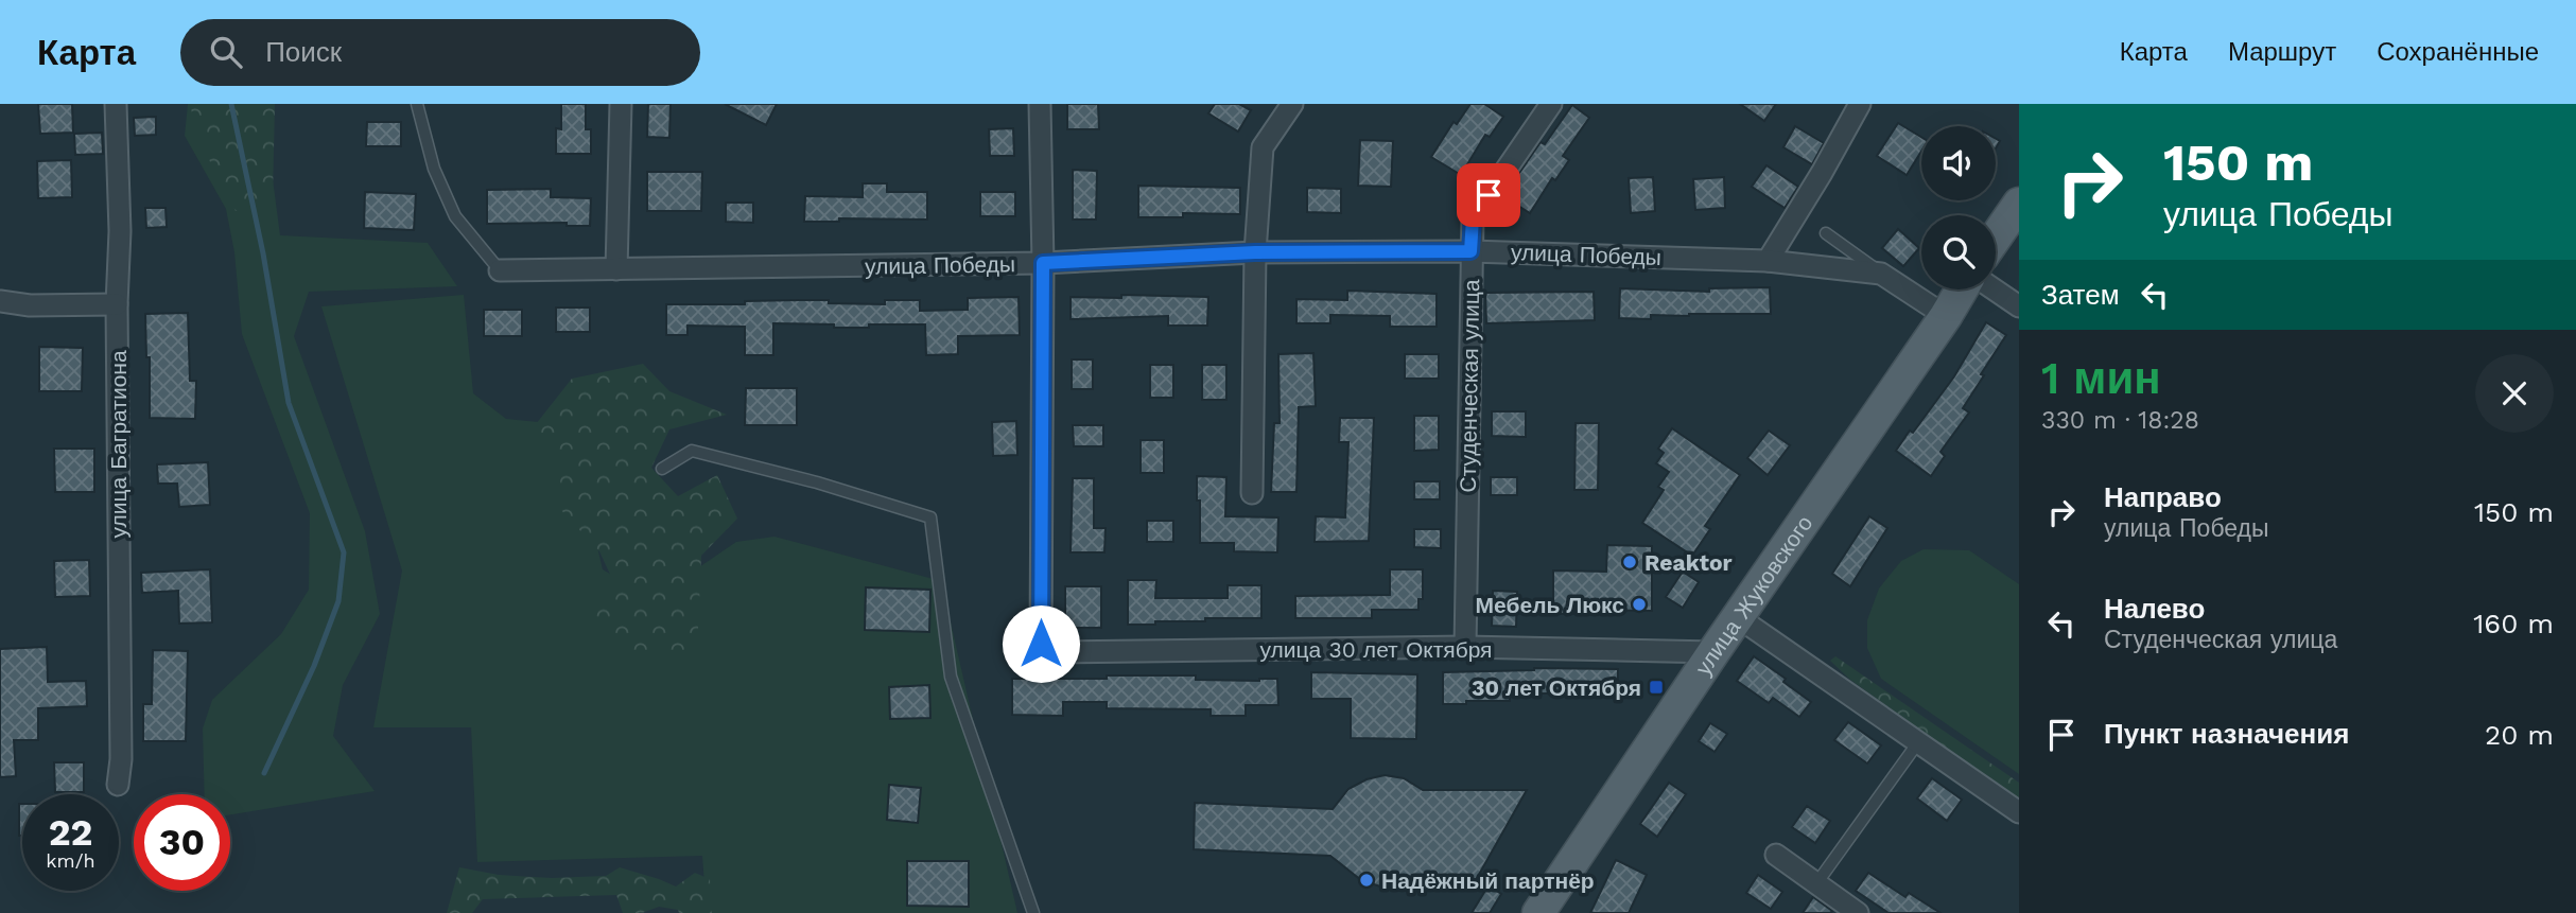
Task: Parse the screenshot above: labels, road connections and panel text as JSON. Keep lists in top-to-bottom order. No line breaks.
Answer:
{"streets":{"main road":["улица Жуковского"],"street":["улица Победы","Студенческая улица","улица Багратиона","улица 30 лет Октября"]},"crossings":[["улица Победы","Студенческая улица"],["улица Победы","улица Жуковского"],["улица Победы","улица 30 лет Октября"],["Студенческая улица","улица 30 лет Октября"],["улица Жуковского","улица 30 лет Октября"]],"places":{"other":["Reaktor","Мебель Люкс","Надёжный партнёр"],"transit":["30 лет Октября"]},"page":{"header":"Карта","search":"Поиск","nav":["Карта","Маршрут","Сохранённые"],"turn":["150 m","улица Победы"],"then":"Затем","heading":["1 мин","330 m · 18:28"],"list":[{"name":"Направо","note":"улица Победы","value":"150 m"},{"name":"Налево","note":"Студенческая улица","value":"160 m"},{"name":"Пункт назначения","value":"20 m"}],"speed":"22 km/h","limit":"30"}}
